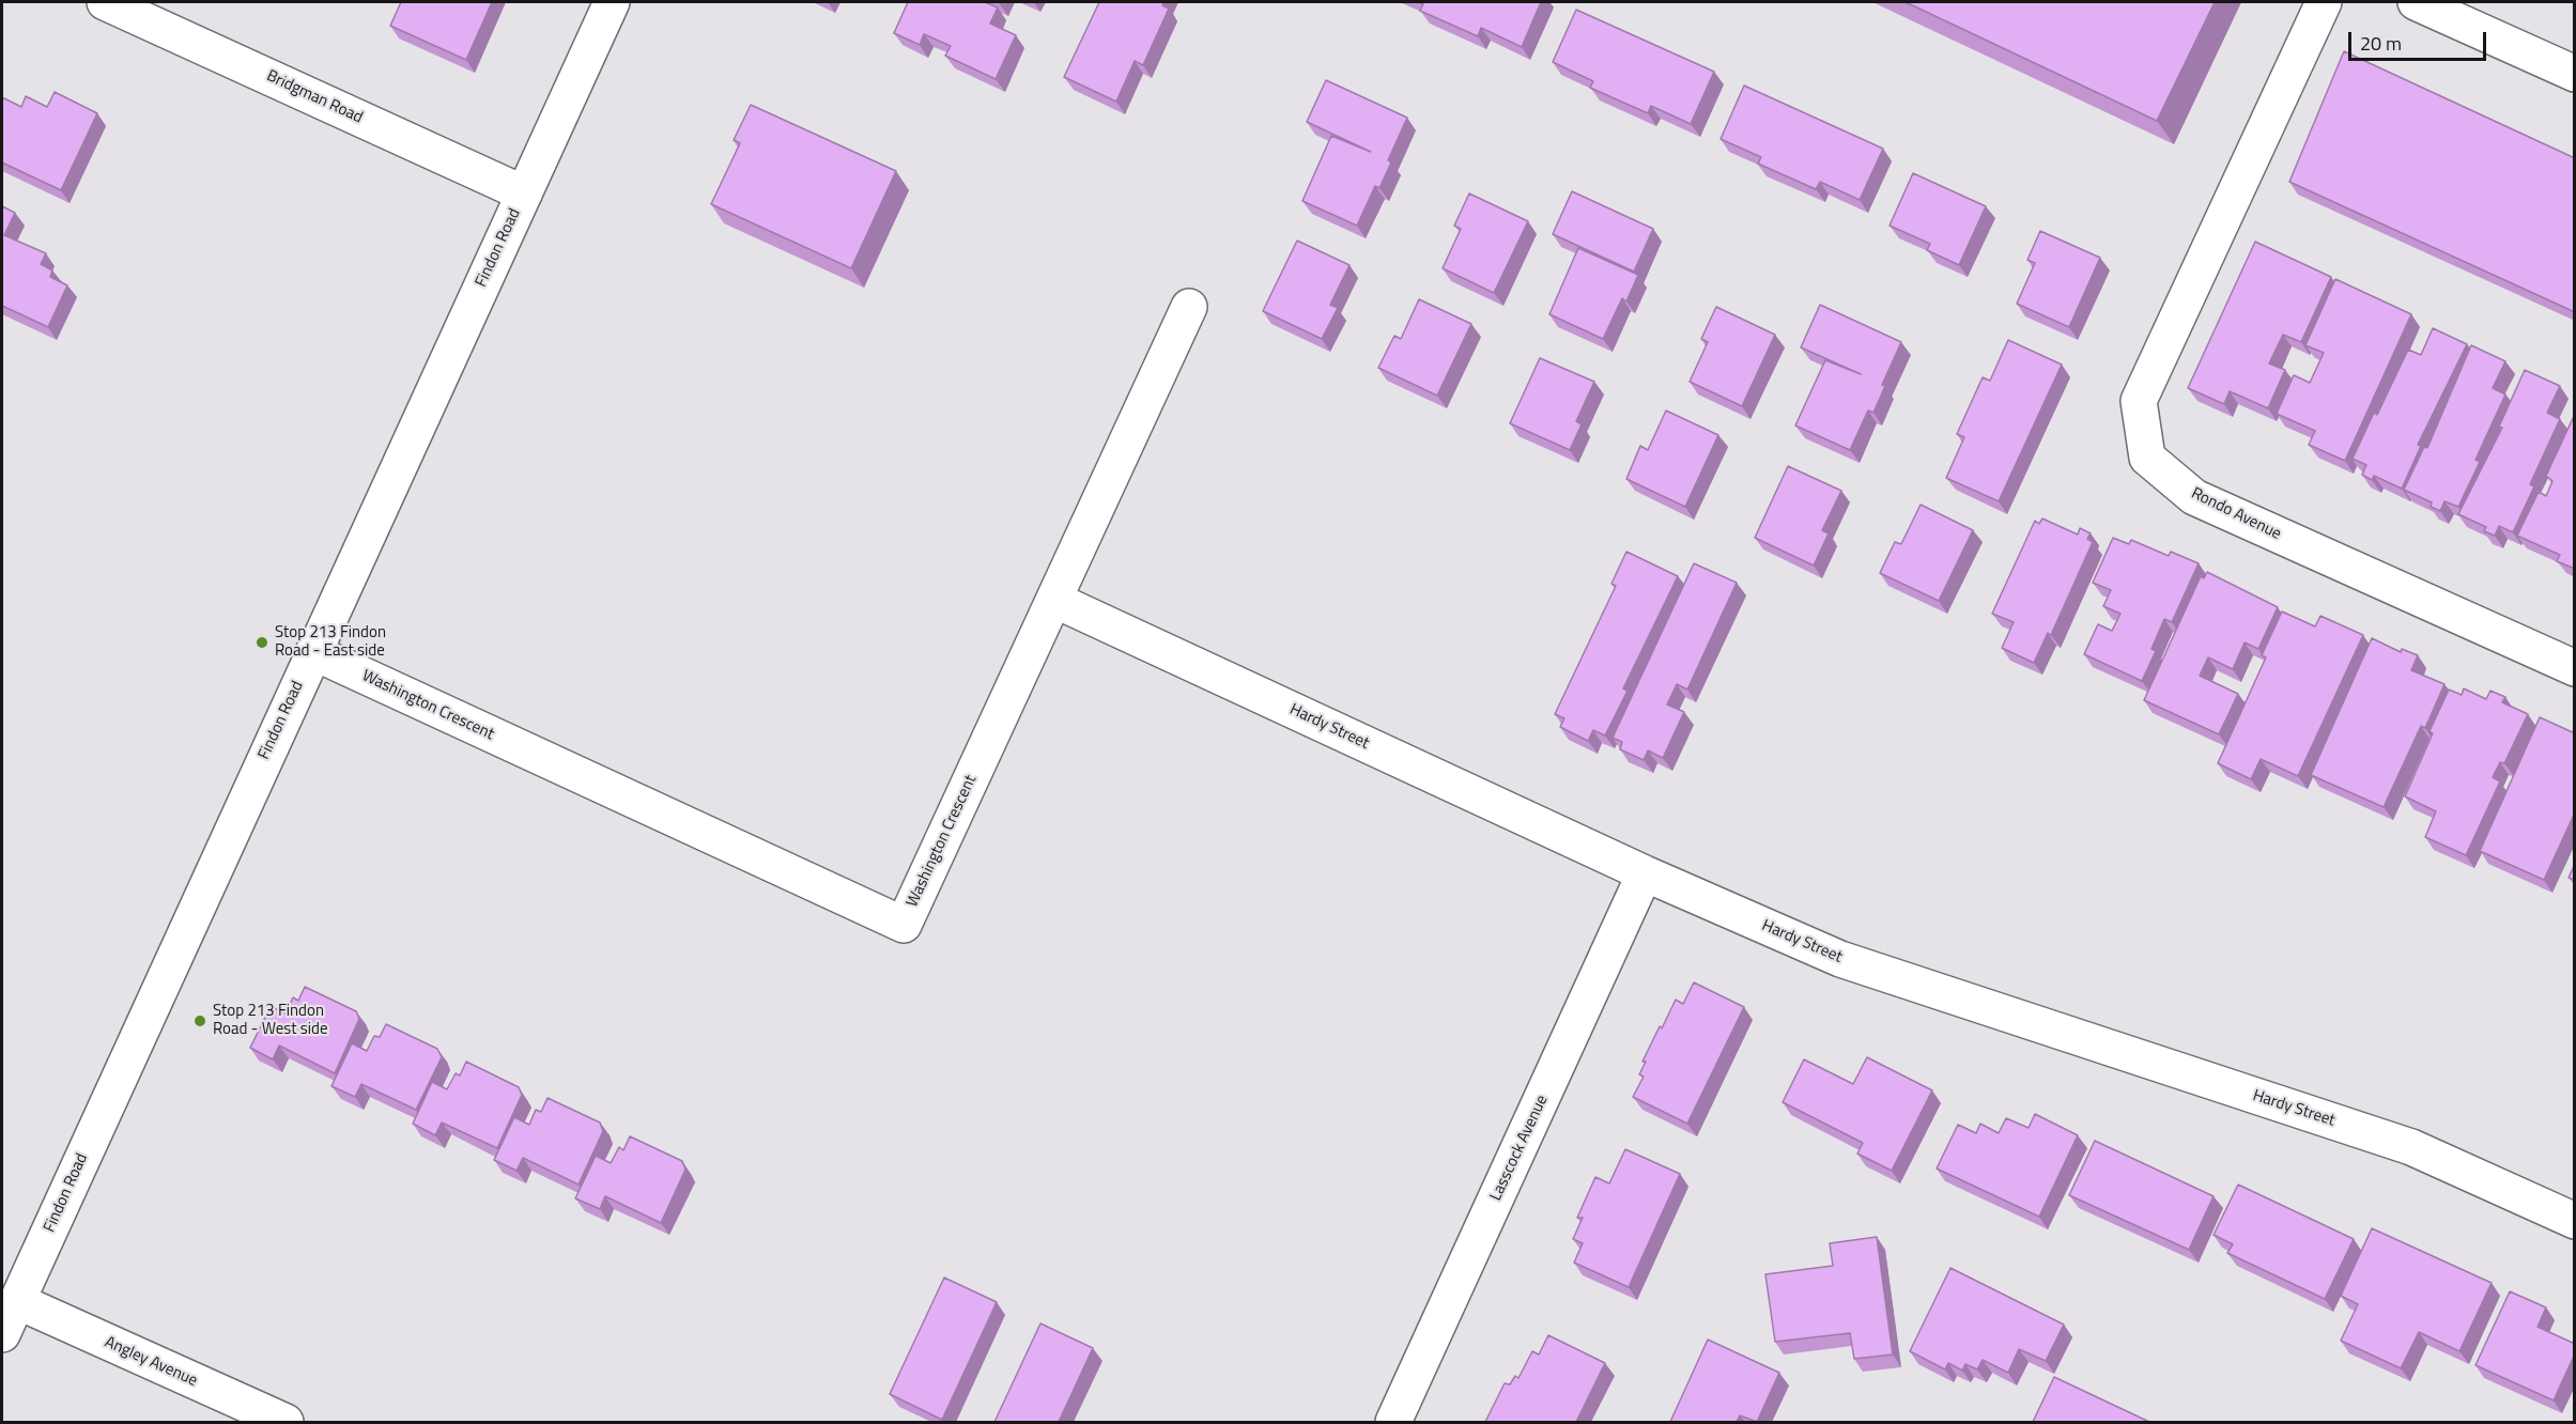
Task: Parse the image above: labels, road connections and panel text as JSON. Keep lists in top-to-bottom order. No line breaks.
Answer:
{"streets":{"street":["Bridgman Road","Findon Road","Rondo Avenue","Washington Crescent","Hardy Street","Lasscock Avenue","Angley Avenue"]},"crossings":[["Bridgman Road","Findon Road"],["Findon Road","Washington Crescent"],["Findon Road","Angley Avenue"],["Washington Crescent","Hardy Street"],["Hardy Street","Lasscock Avenue"]],"places":["Stop 213 Findon Road - East side","Stop 213 Findon Road - West side"],"scale_bar":"20 m"}
